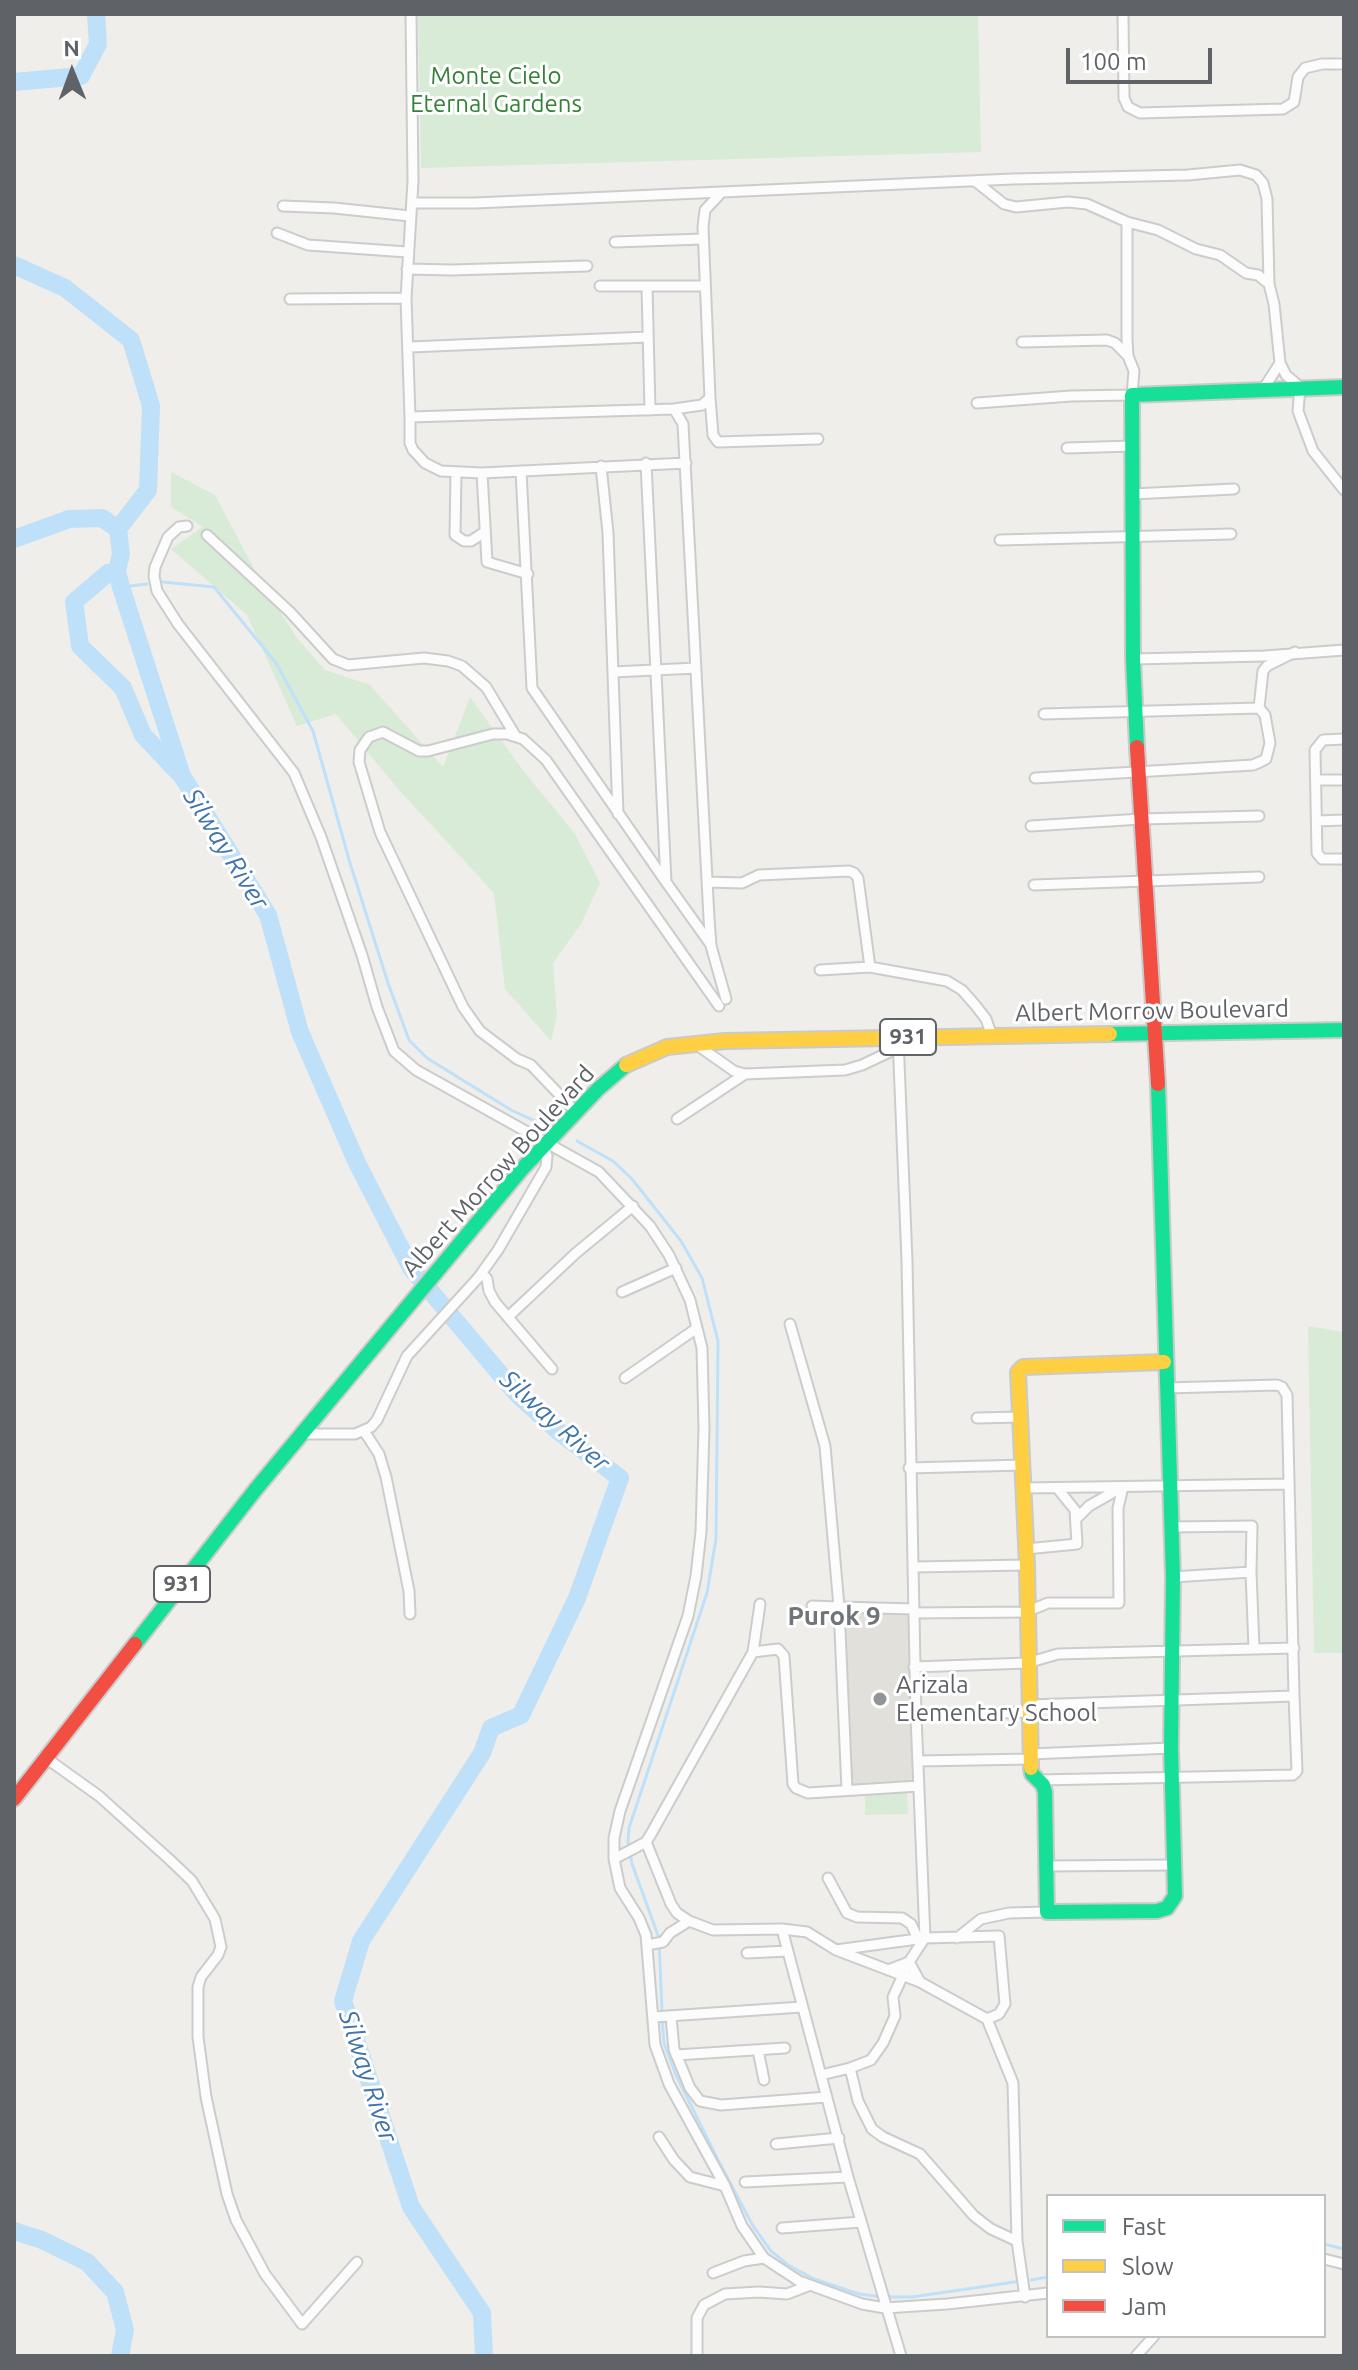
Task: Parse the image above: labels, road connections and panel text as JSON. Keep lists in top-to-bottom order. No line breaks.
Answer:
{"streets":{"main road":["Albert Morrow Boulevard","931"]},"districts":["Purok 9"],"water":["Silway River"],"parks":["Monte Cielo Eternal Gardens"],"places":["Arizala Elementary School"],"legend":["Fast","Slow","Jam"],"scale_bar":"100 m","north":"top"}
